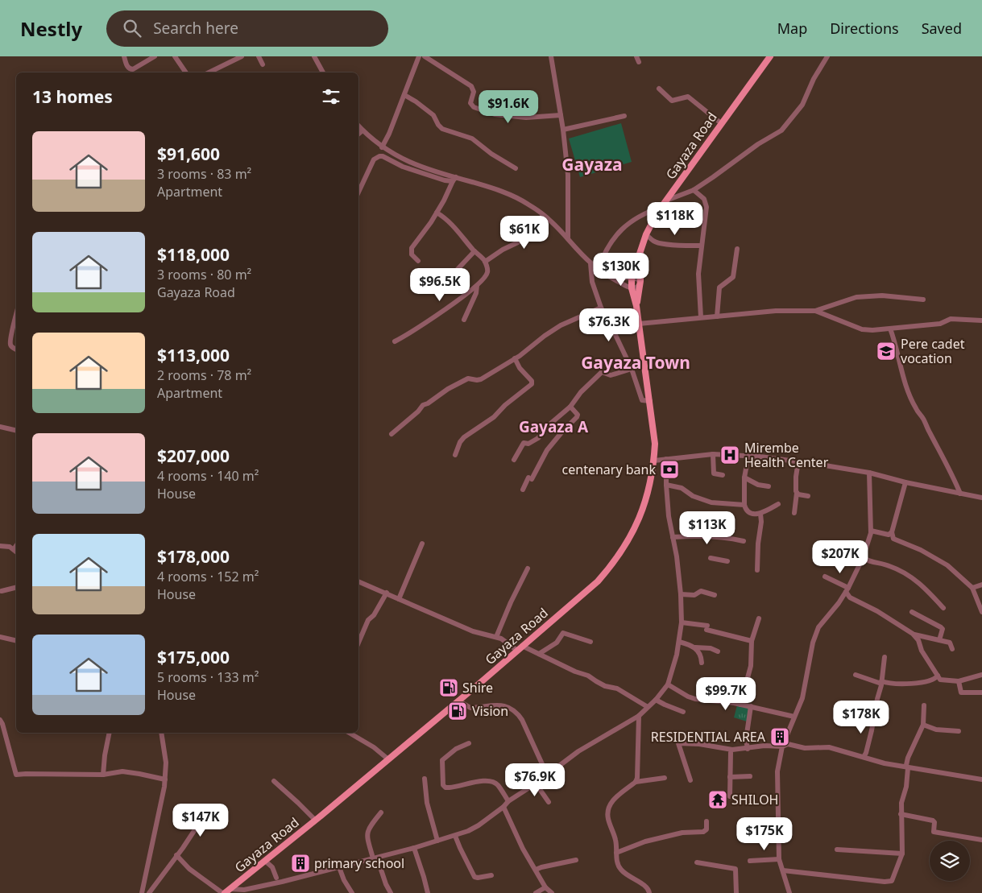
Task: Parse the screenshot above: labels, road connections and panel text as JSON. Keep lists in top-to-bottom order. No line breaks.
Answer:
{"streets":{"main road":["Gayaza Road"]},"districts":["Gayaza","Gayaza Town","Gayaza A"],"places":{"school or university":["Pere cadet vocation"],"hospital":["Mirembe Health Center"],"bank":["centenary bank"],"fuel station":["Shire","Vision"],"building":["RESIDENTIAL AREA","primary school"],"temple":["SHILOH"]},"page":{"header":"Nestly","search":"Search here","nav":["Map","Directions","Saved"],"heading":"13 homes","price":["$91.6K","$118K","$61K","$130K","$96.5K","$76.3K","$113K","$207K","$99.7K","$178K","$76.9K","$147K","$175K"],"list":[{"name":"$91,600","note":"3 rooms · 83 m² · Apartment"},{"name":"$118,000","note":"3 rooms · 80 m² · Gayaza Road"},{"name":"$113,000","note":"2 rooms · 78 m² · Apartment"},{"name":"$207,000","note":"4 rooms · 140 m² · House"},{"name":"$178,000","note":"4 rooms · 152 m² · House"},{"name":"$175,000","note":"5 rooms · 133 m² · House"}]}}
